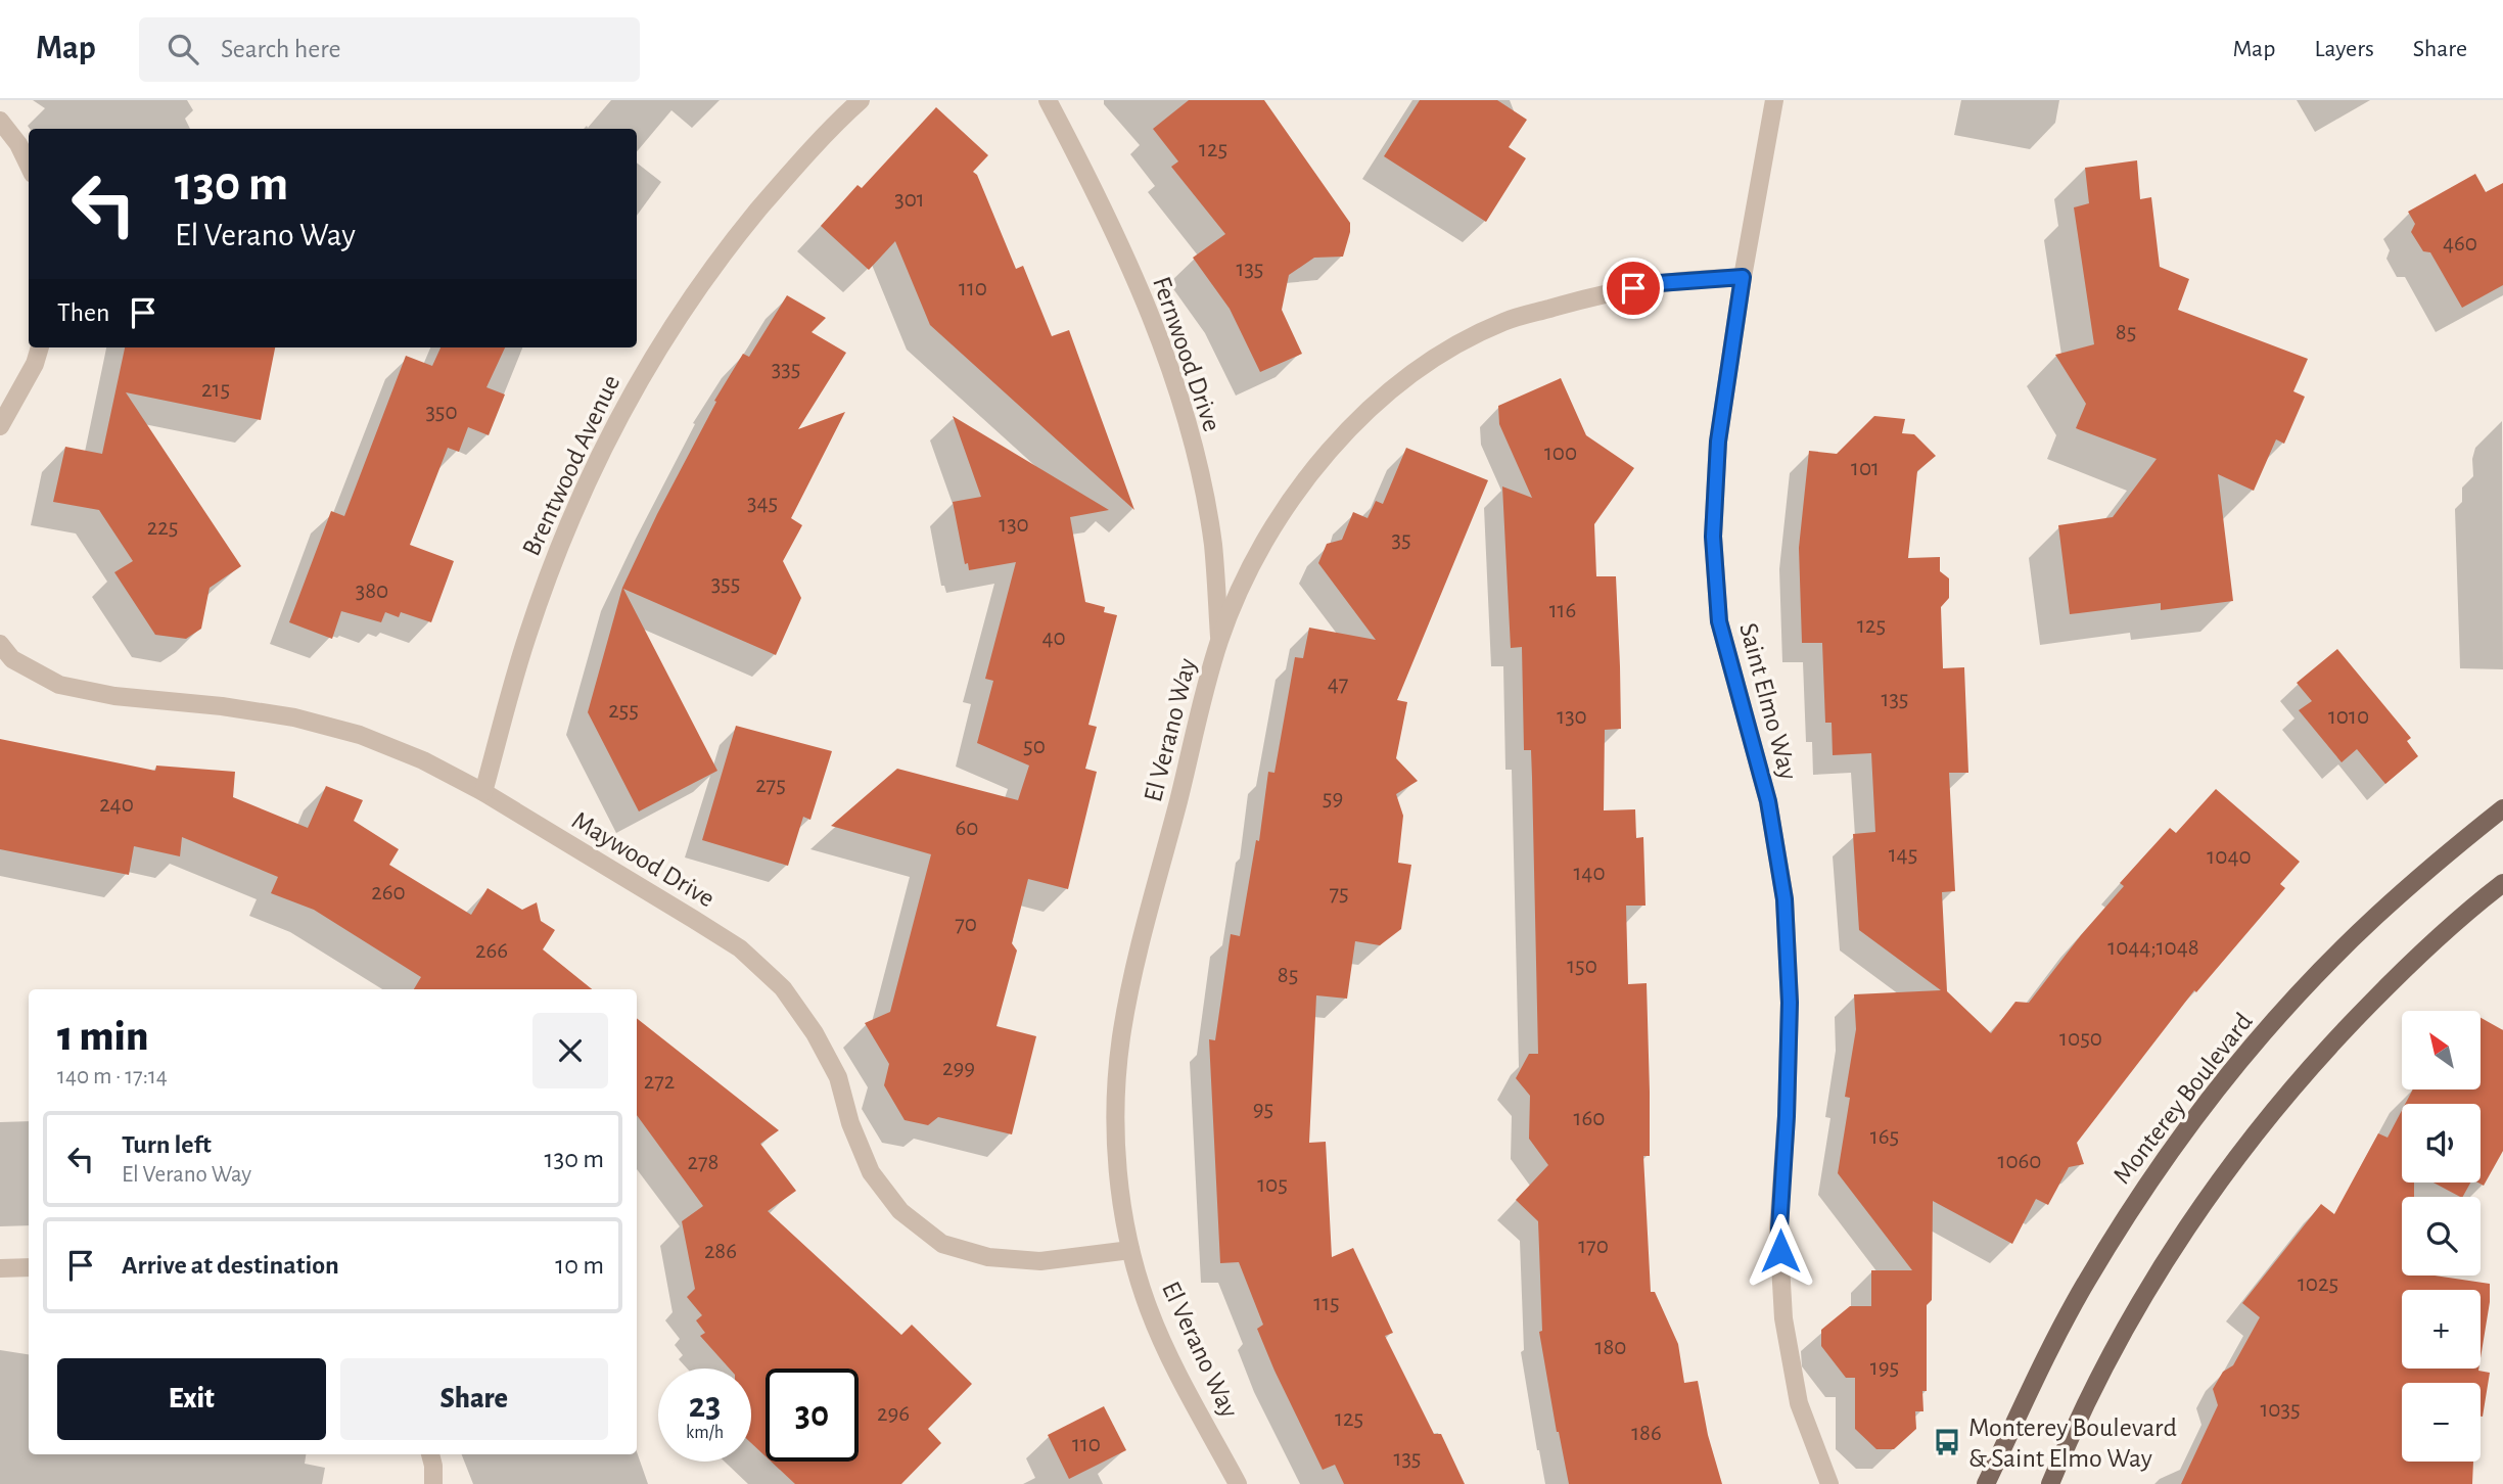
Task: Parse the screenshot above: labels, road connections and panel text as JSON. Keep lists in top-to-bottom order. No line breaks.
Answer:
{"streets":{"main road":["Monterey Boulevard"],"street":["Fernwood Drive","Brentwood Avenue","Saint Elmo Way","El Verano Way","Maywood Drive"]},"crossings":[["Fernwood Drive","El Verano Way"],["Brentwood Avenue","Maywood Drive"],["Saint Elmo Way","El Verano Way"],["El Verano Way","Maywood Drive"]],"places":{"bus stop":["Monterey Boulevard & Saint Elmo Way"]},"house_numbers":["125","301","460","135","110","85","335","215","350","100","101","345","130","225","35","355","380","116","125","40","47","135","255","130","1010","50","275","59","240","60","145","1040","140","260","75","70","1044;1048","266","150","85","1050","299","272","95","160","165","1060","278","105","170","286","1025","115","180","195","1035","296","125","186","110","135"],"north":"top left","page":{"header":"Map","search":"Search here","nav":["Map","Layers","Share"],"turn":["130 m","El Verano Way"],"then":"Then","heading":["1 min","140 m · 17:14"],"map_buttons":["+","−"],"list":[{"name":"Turn left","note":"El Verano Way","value":"130 m"},{"name":"Arrive at destination","value":"10 m"}],"buttons":["Exit","Share"],"speed":"23 km/h","limit":"30"}}
